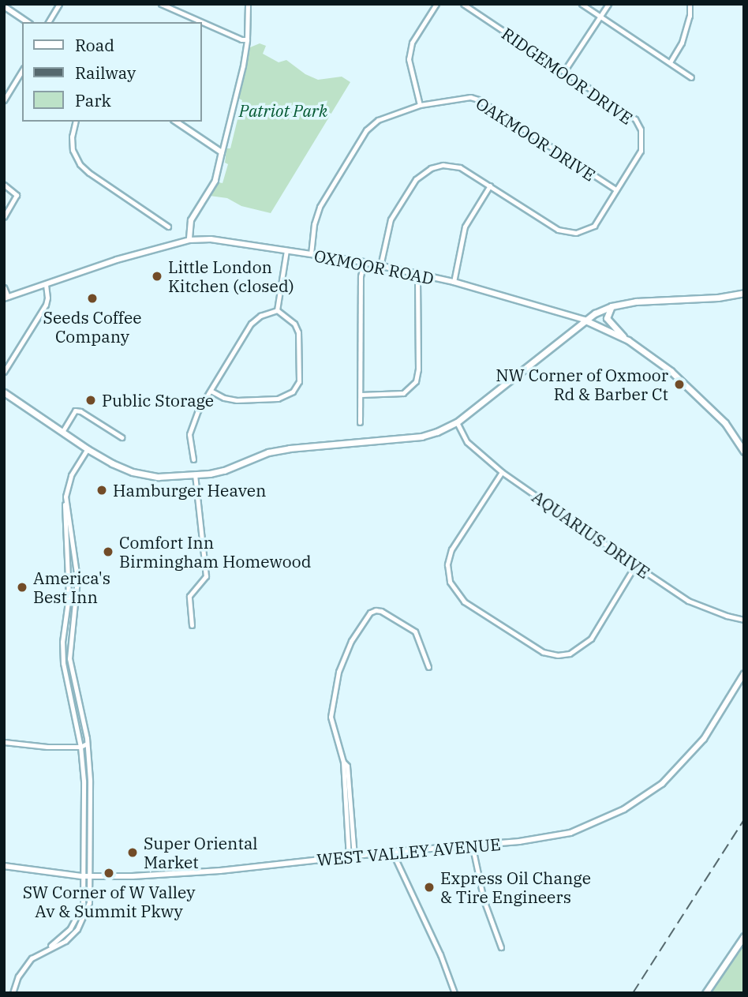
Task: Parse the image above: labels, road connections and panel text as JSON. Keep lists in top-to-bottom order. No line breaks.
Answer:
{"streets":{"street":["RIDGEMOOR DRIVE","OAKMOOR DRIVE","OXMOOR ROAD","AQUARIUS DRIVE","WEST VALLEY AVENUE"]},"crossings":[["RIDGEMOOR DRIVE","OAKMOOR DRIVE"],["RIDGEMOOR DRIVE","OXMOOR ROAD"],["OAKMOOR DRIVE","OXMOOR ROAD"]],"parks":["Patriot Park"],"places":["Little London Kitchen (closed)","Seeds Coffee Company","NW Corner of Oxmoor Rd & Barber Ct","Public Storage","Hamburger Heaven","Comfort Inn Birmingham Homewood","America's Best Inn","Super Oriental Market","SW Corner of W Valley Av & Summit Pkwy","Express Oil Change & Tire Engineers"],"legend":["Road","Railway","Park"]}
